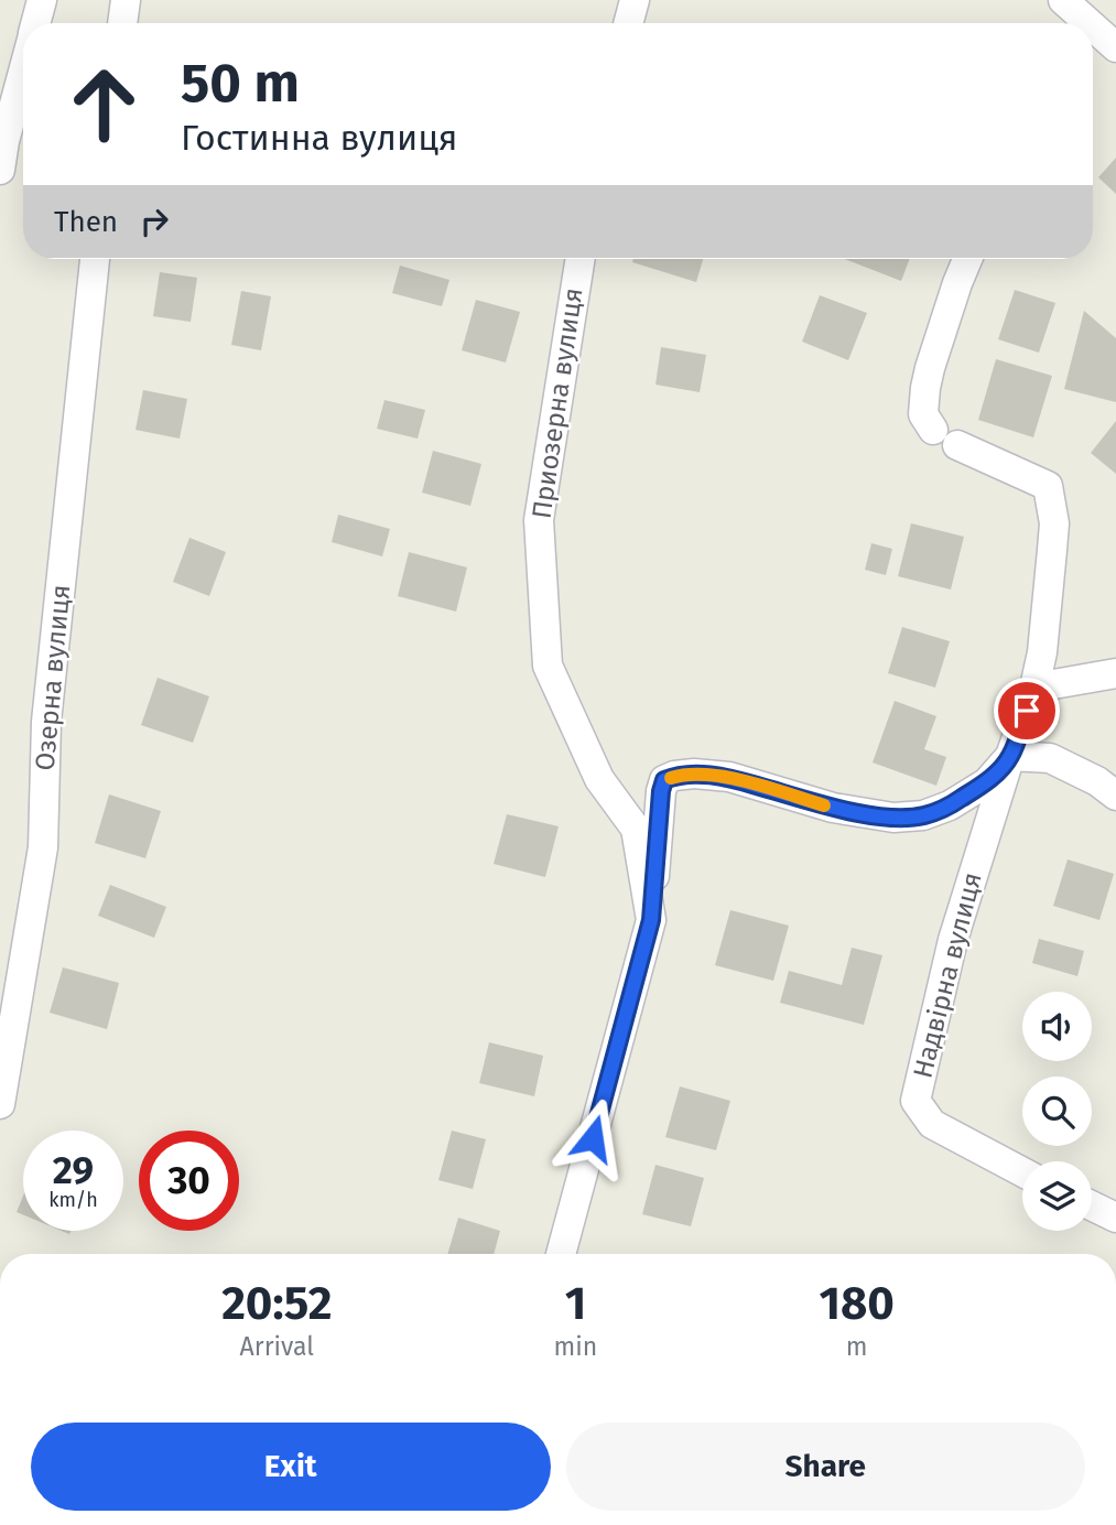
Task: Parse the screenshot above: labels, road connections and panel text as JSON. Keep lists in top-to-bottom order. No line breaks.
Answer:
{"streets":{"street":["Приозерна вулиця","Озерна вулиця","Надвірна вулиця"]},"page":{"turn":["50 m","Гостинна вулиця"],"then":"Then","speed":"29 km/h","limit":"30","eta":["20:52","Arrival","1","min","180","m"],"buttons":["Exit","Share"]}}
